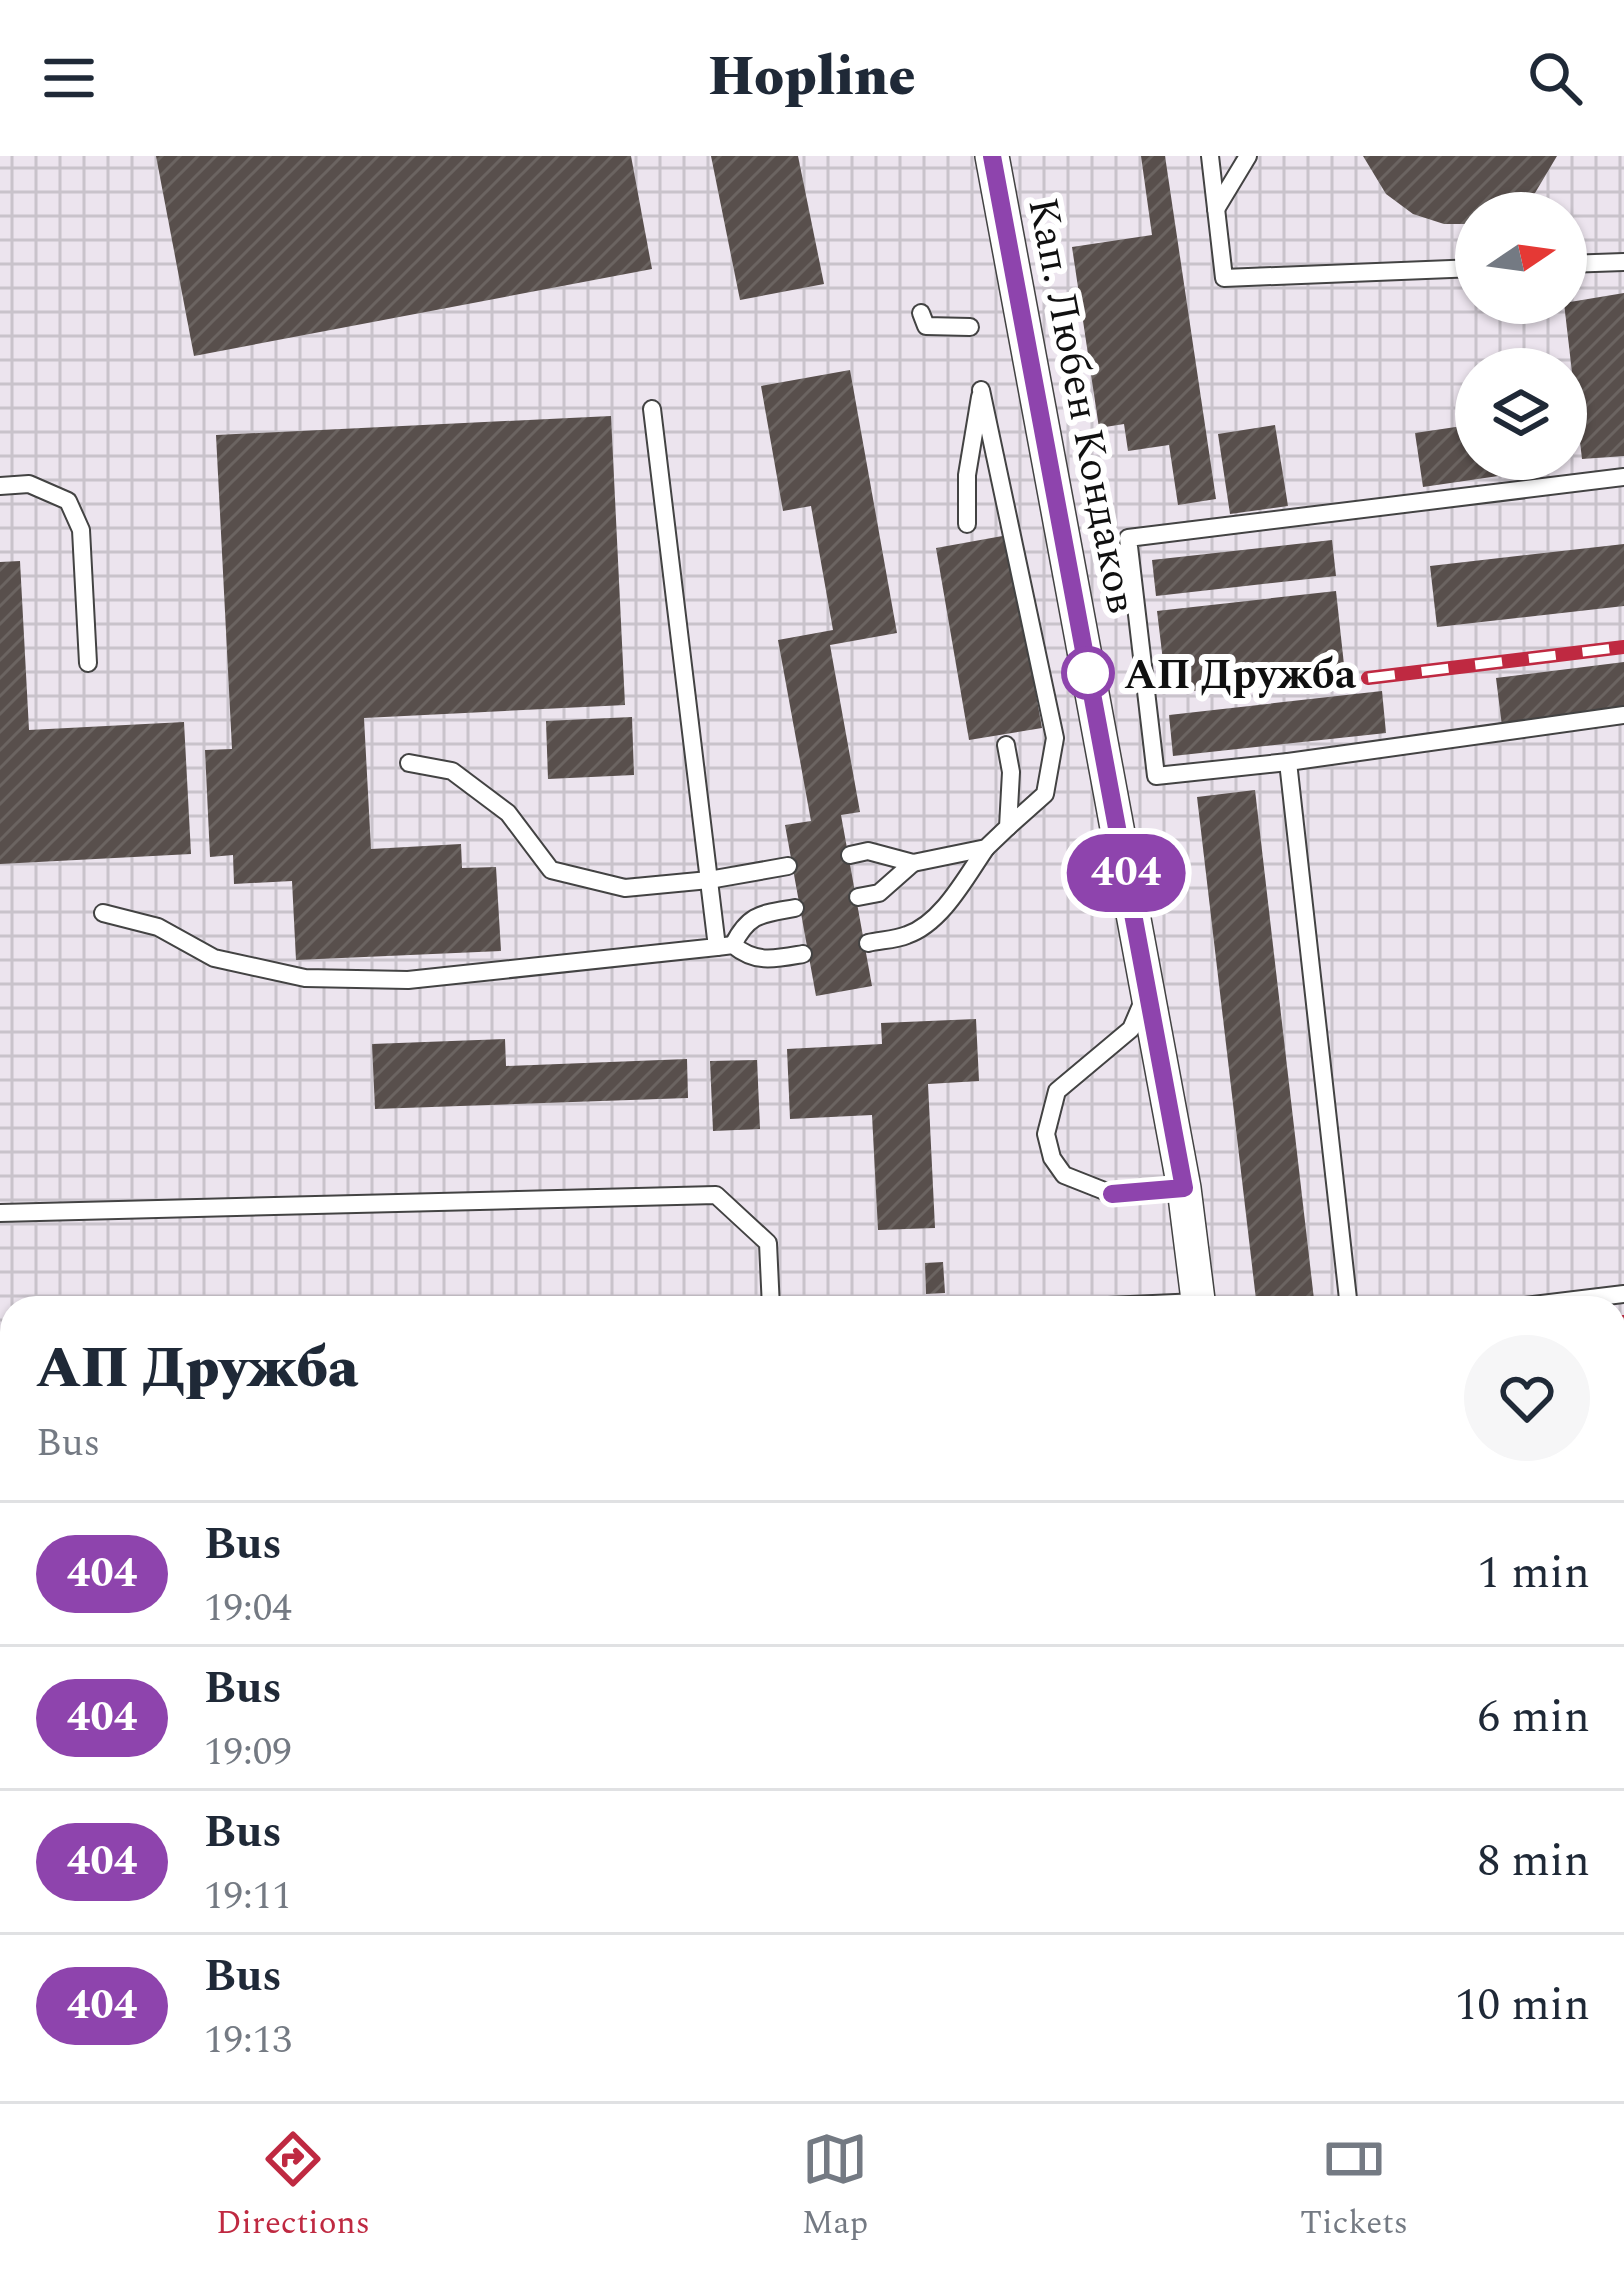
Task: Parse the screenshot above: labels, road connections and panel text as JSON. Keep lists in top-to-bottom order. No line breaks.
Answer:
{"streets":{"street":["Кап. Любен Кондаков"]},"places":["АП Дружба"],"lines":["bus line 404"],"north":"right","page":{"header":"Hopline","on_map":"404","heading":["АП Дружба","Bus"],"list":[{"mark":"404","name":"Bus","note":"19:04","value":"1 min"},{"mark":"404","name":"Bus","note":"19:09","value":"6 min"},{"mark":"404","name":"Bus","note":"19:11","value":"8 min"},{"mark":"404","name":"Bus","note":"19:13","value":"10 min"}],"tabs":["Directions","Map","Tickets"]}}
